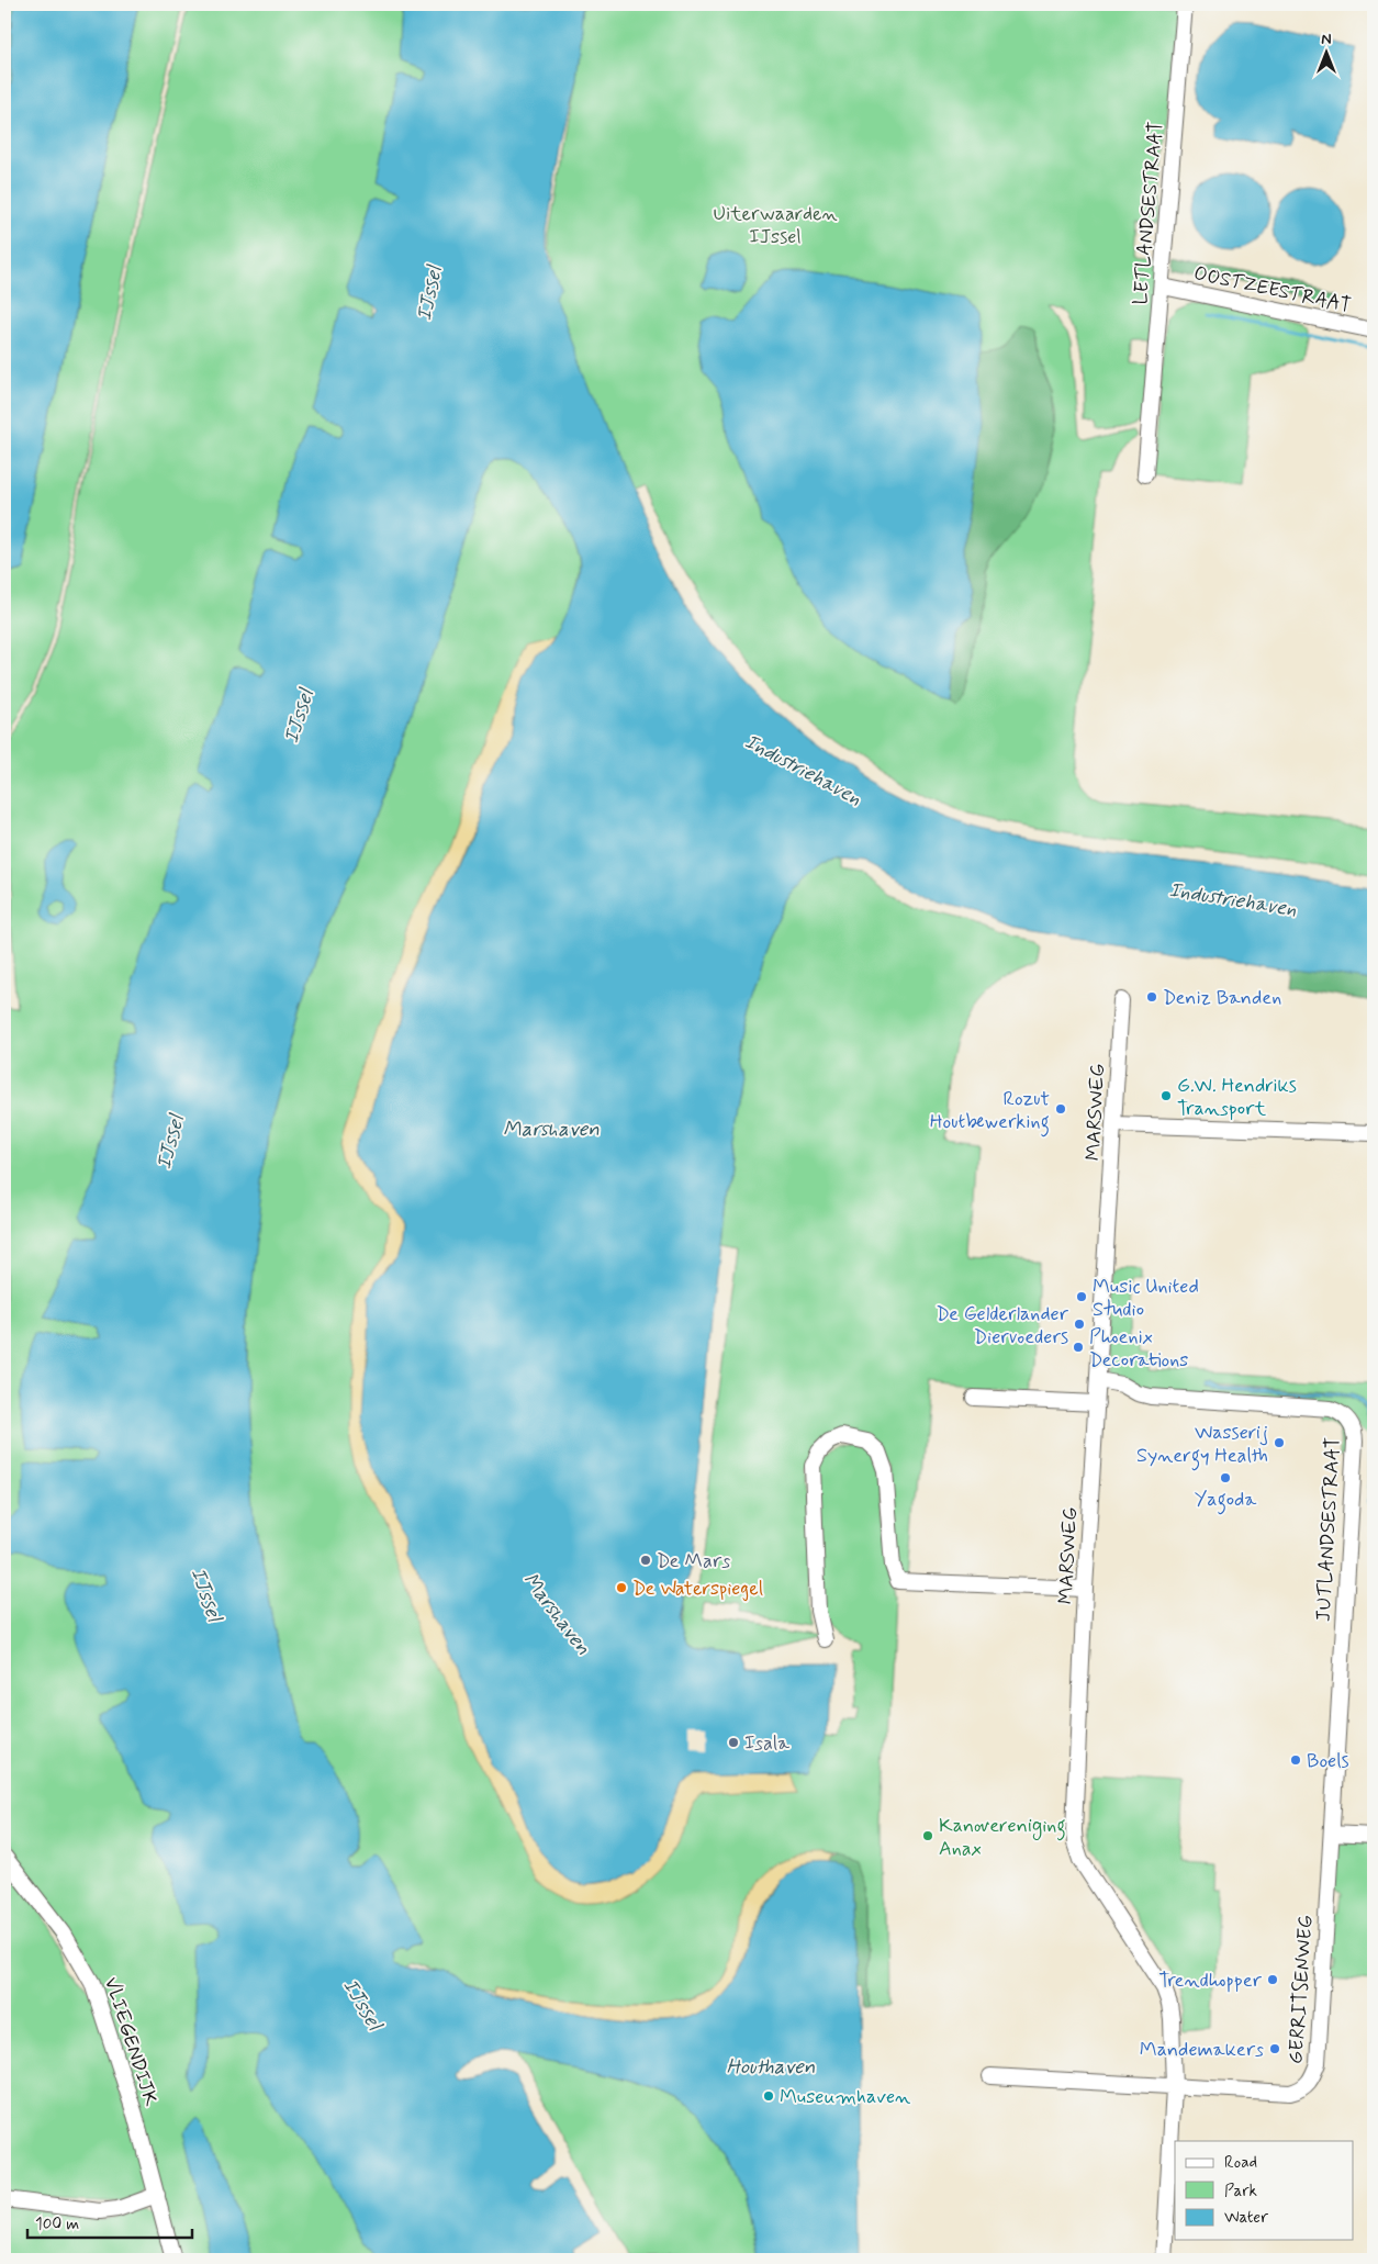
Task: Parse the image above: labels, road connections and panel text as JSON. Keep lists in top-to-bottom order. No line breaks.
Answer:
{"streets":{"street":["LETLANDSESTRAAT","OOSTZEESTRAAT","MARSWEG","JUTLANDSESTRAAT","GERRITSENWEG","VLIEGENDIJK"]},"crossings":[["LETLANDSESTRAAT","OOSTZEESTRAAT"],["MARSWEG","JUTLANDSESTRAAT"],["MARSWEG","GERRITSENWEG"],["JUTLANDSESTRAAT","GERRITSENWEG"]],"water":["IJssel","Industriehaven","Marshaven","Houthaven"],"parks":["Uiterwaarden IJssel"],"places":["Deniz Banden","G.W. Hendriks Transport","Rozut Houtbewerking","Music United Studio","De Gelderlander Diervoeders","Phoenix Decorations","Wasserij Synergy Health","Yagoda","De Mars","De Waterspiegel","Isala","Boels","Kanovereniging Anax","Trendhopper","Mandemakers","Museumhaven"],"legend":["Road","Park","Water"],"scale_bar":"100 m","north":"top"}
